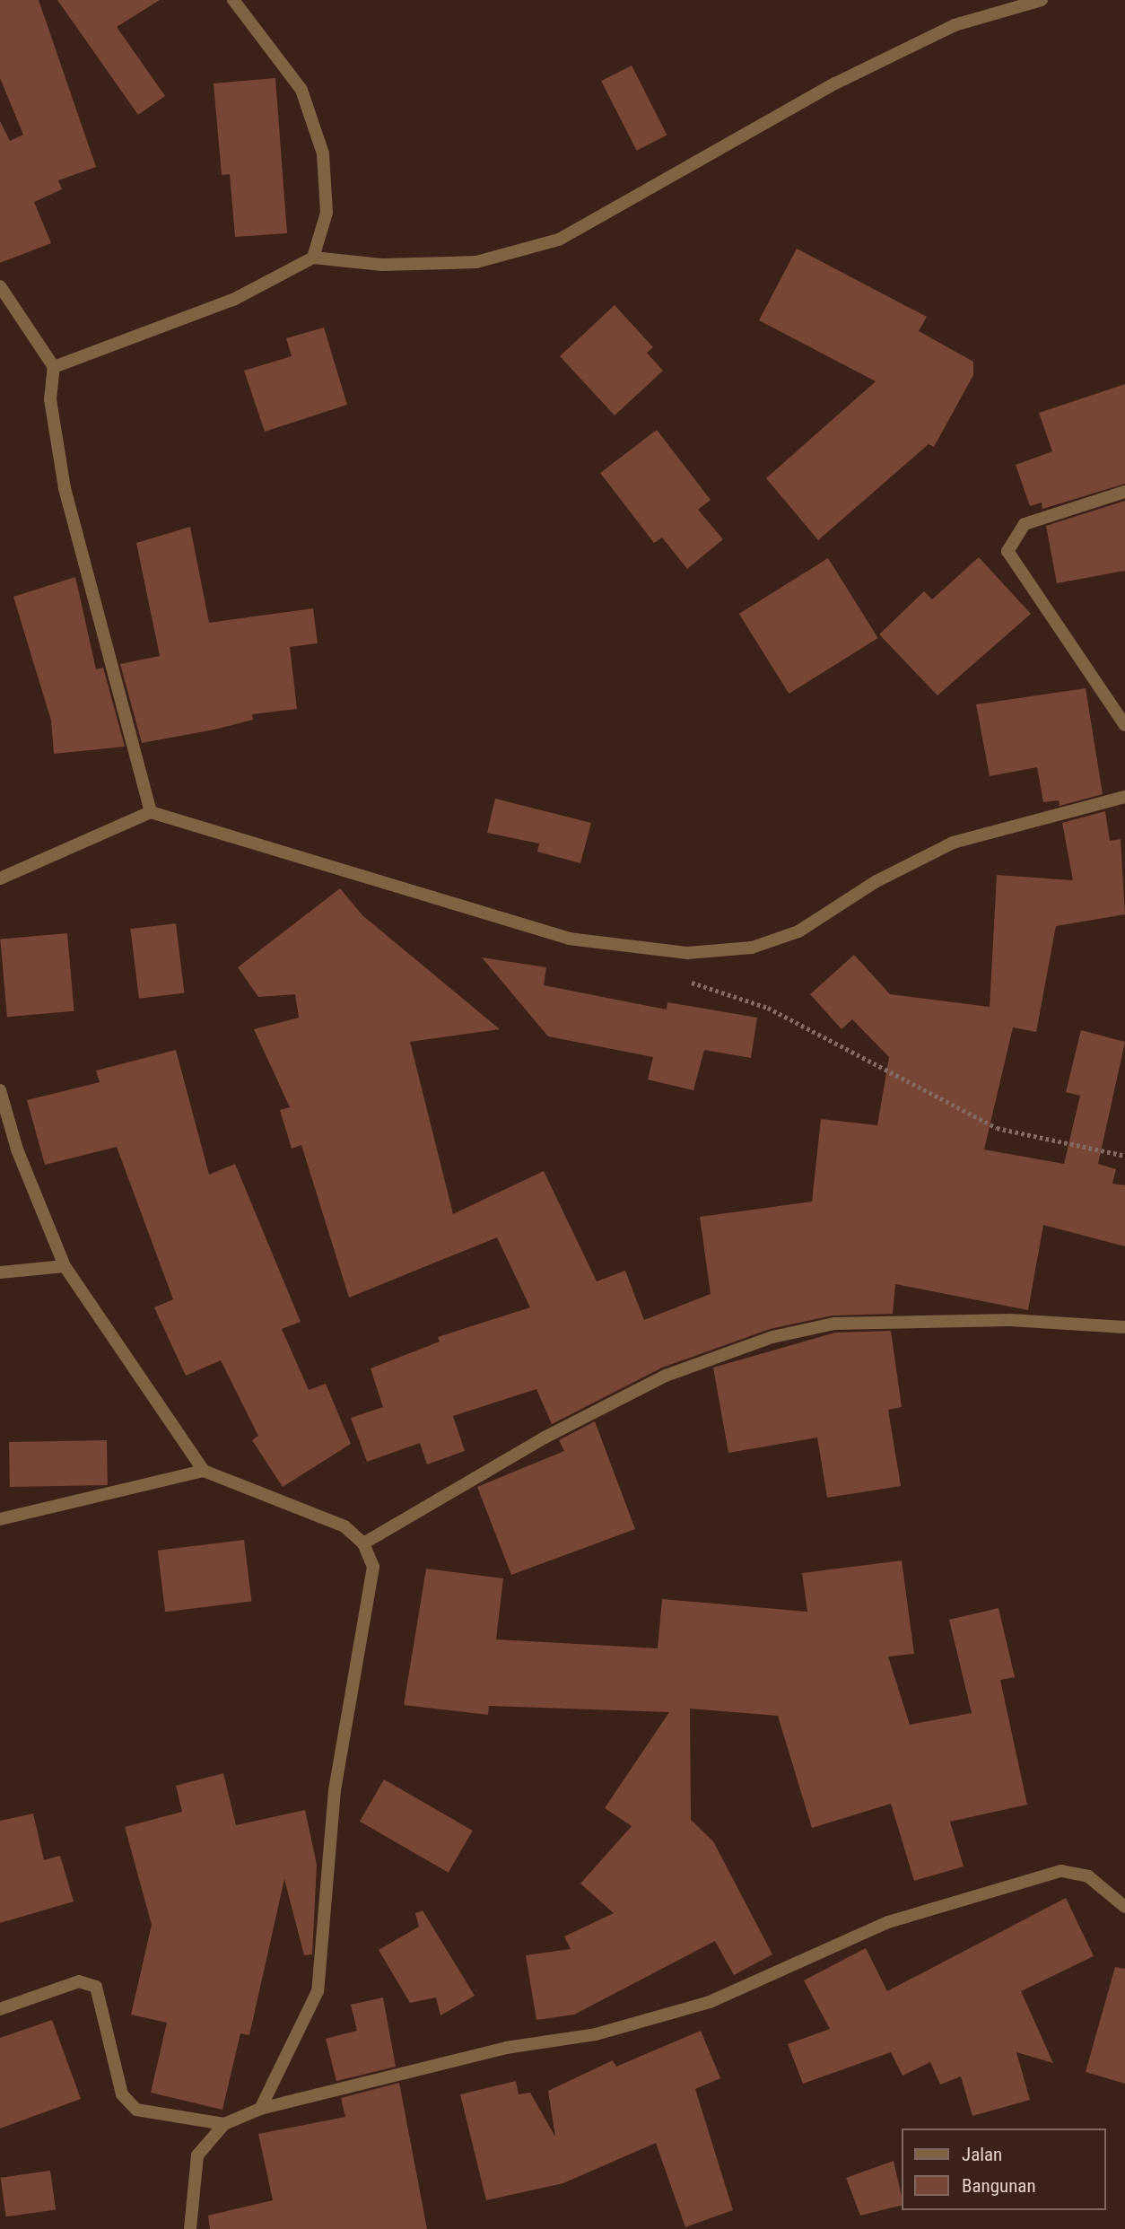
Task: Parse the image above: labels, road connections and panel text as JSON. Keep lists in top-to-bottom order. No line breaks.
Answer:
{"legend":["Jalan","Bangunan"]}
